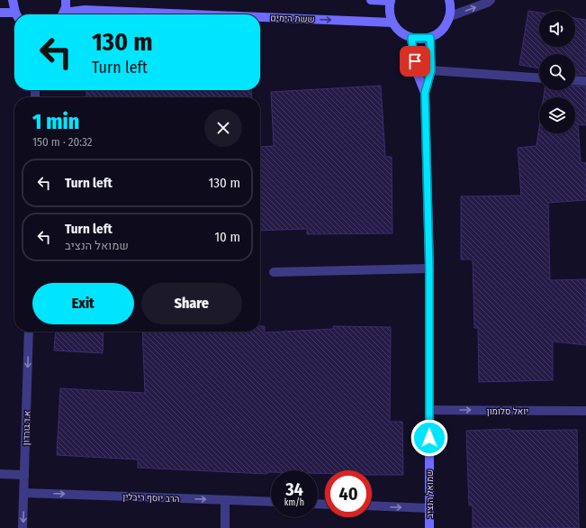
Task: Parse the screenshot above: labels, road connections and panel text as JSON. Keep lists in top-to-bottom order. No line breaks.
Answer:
{"streets":{"street":["ששת הימים","יואל סלומון","א.ד.גורדון","שמואל הנציב","הרב יוסף ריבלין"]},"crossings":[["יואל סלומון","שמואל הנציב"],["א.ד.גורדון","הרב יוסף ריבלין"]],"one_way":["ששת הימים","יואל סלומון","א.ד.גורדון","הרב יוסף ריבלין"],"page":{"turn":["130 m","Turn left"],"heading":["1 min","150 m · 20:32"],"list":[{"name":"Turn left","value":"130 m"},{"name":"Turn left","note":"שמואל הנציב","value":"10 m"}],"buttons":["Exit","Share"],"speed":"34 km/h","limit":"40"}}
